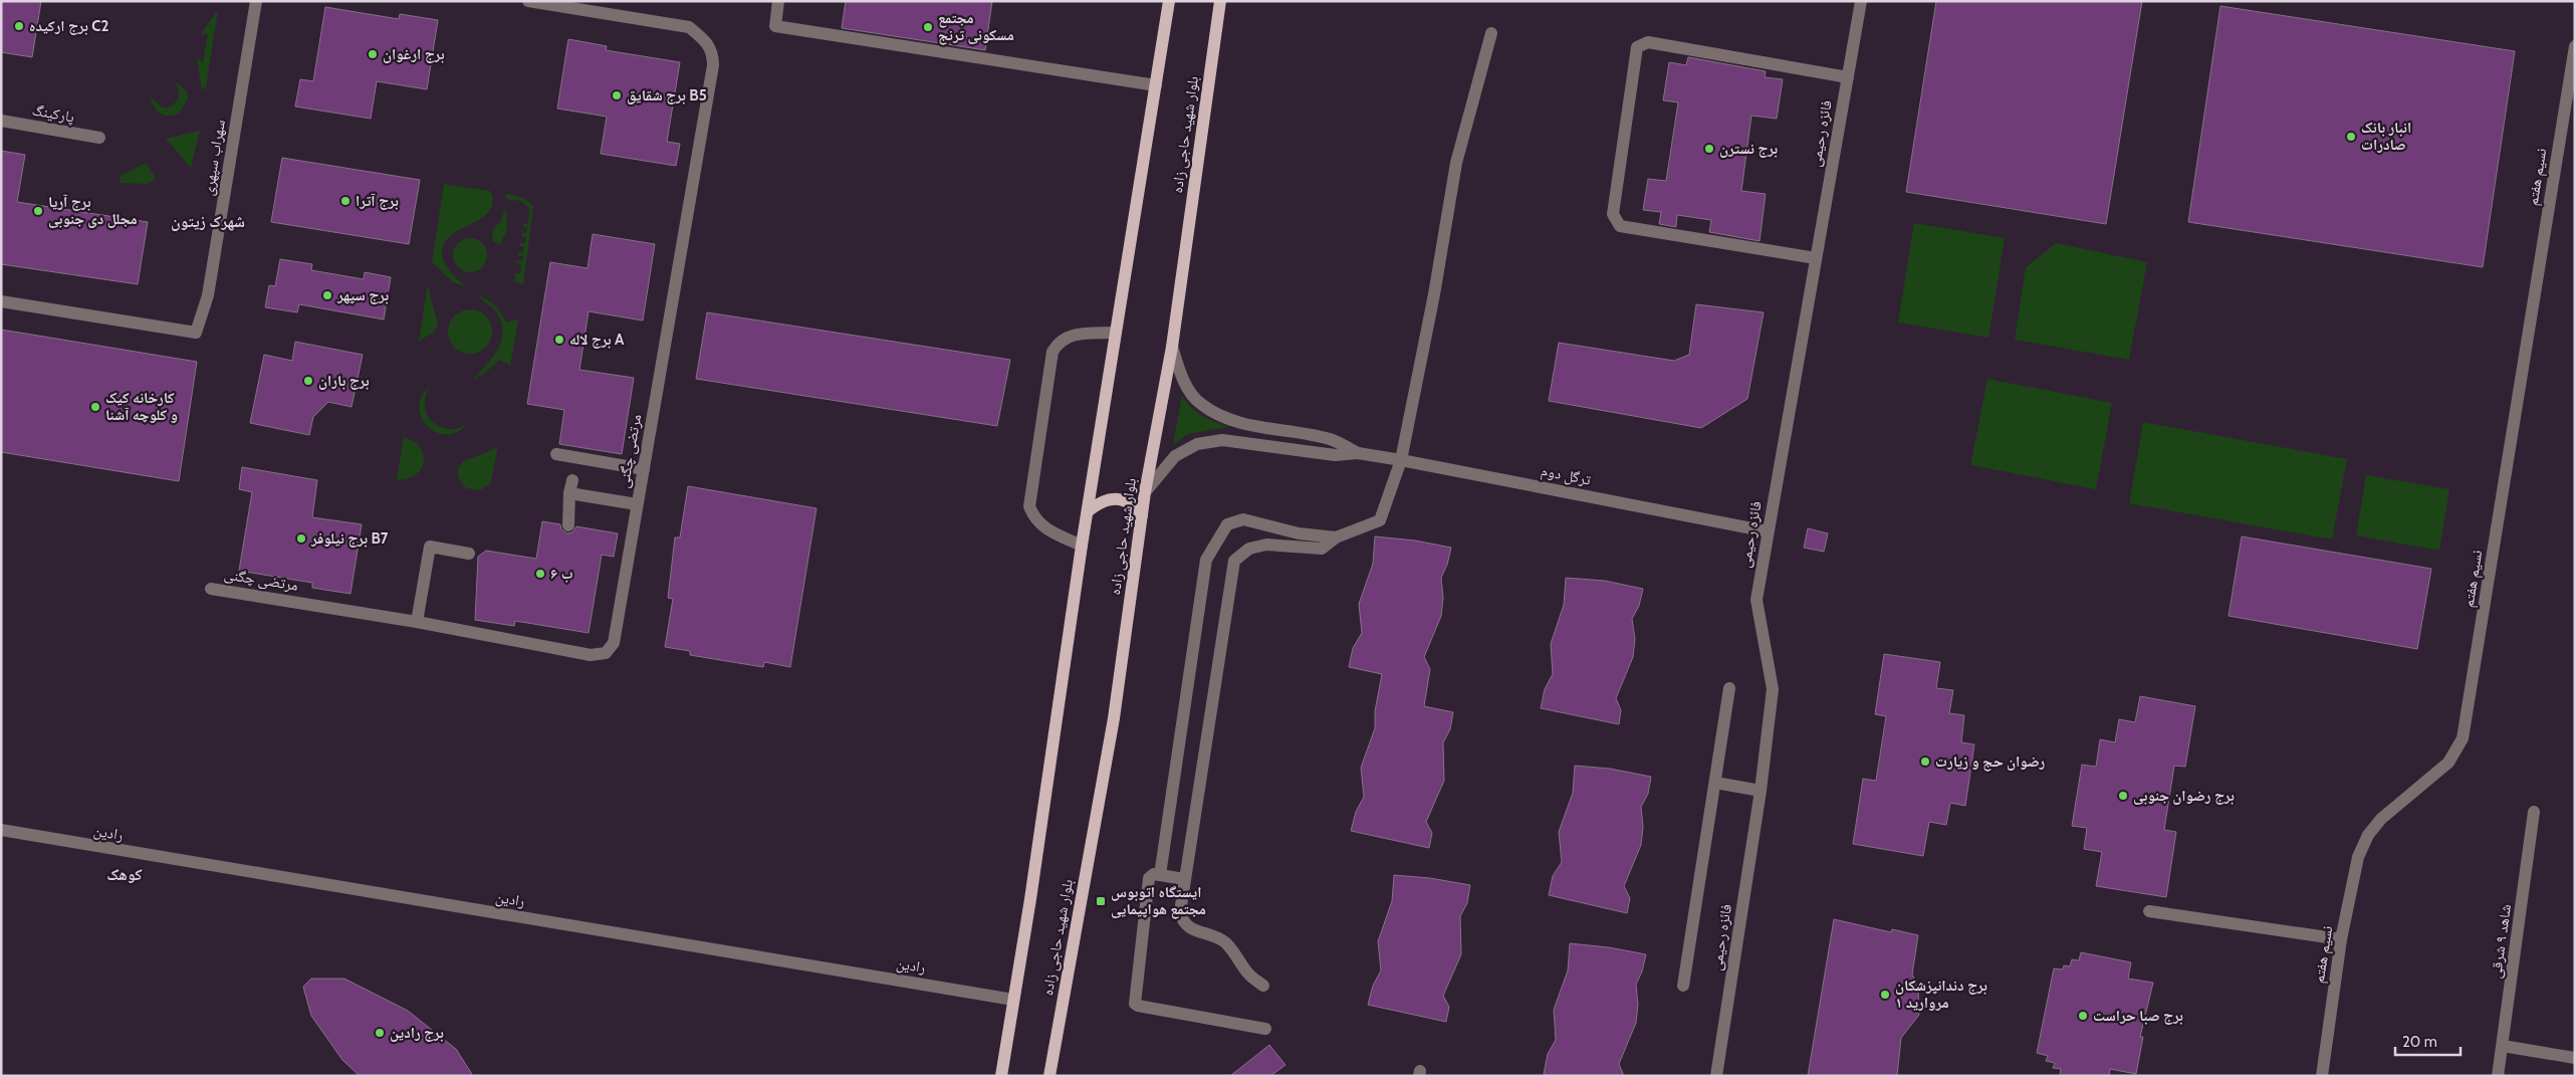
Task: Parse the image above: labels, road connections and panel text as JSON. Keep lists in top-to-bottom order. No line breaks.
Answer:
{"streets":{"main road":["بلوار شهید حاجی زاده"],"street":["پارکینگ","فائزه رحیمی","سهراب سپهری","نسیم هفتم","مرتضی چگنی","ترگل دوم","رادین","شاهد ۹ شرقی"]},"crossings":[["فائزه رحیمی","ترگل دوم"],["بلوار شهید حاجی زاده","ترگل دوم"]],"districts":["شهرک زیتون","کوهک"],"places":{"other":["برج ارکیده C2","مجتمع مسکونی ترنج","برج ارغوان","برج شقایق B5","انبار بانک صادرات","برج نسترن","برج آترا","برج آریا مجلل دی جنوبی","برج سپهر","برج لاله A","برج باران","کارخانه کیک و کلوچه آشنا","برج نیلوفر B7","ب ۶","رضوان حج و زیارت","برج رضوان جنوبی","برج دندانپزشکان مروارید ۱","برج صبا حراست","برج رادین"],"transit":["ایستگاه اتوبوس مجتمع هواپیمایی"]},"scale_bar":"20 m"}
